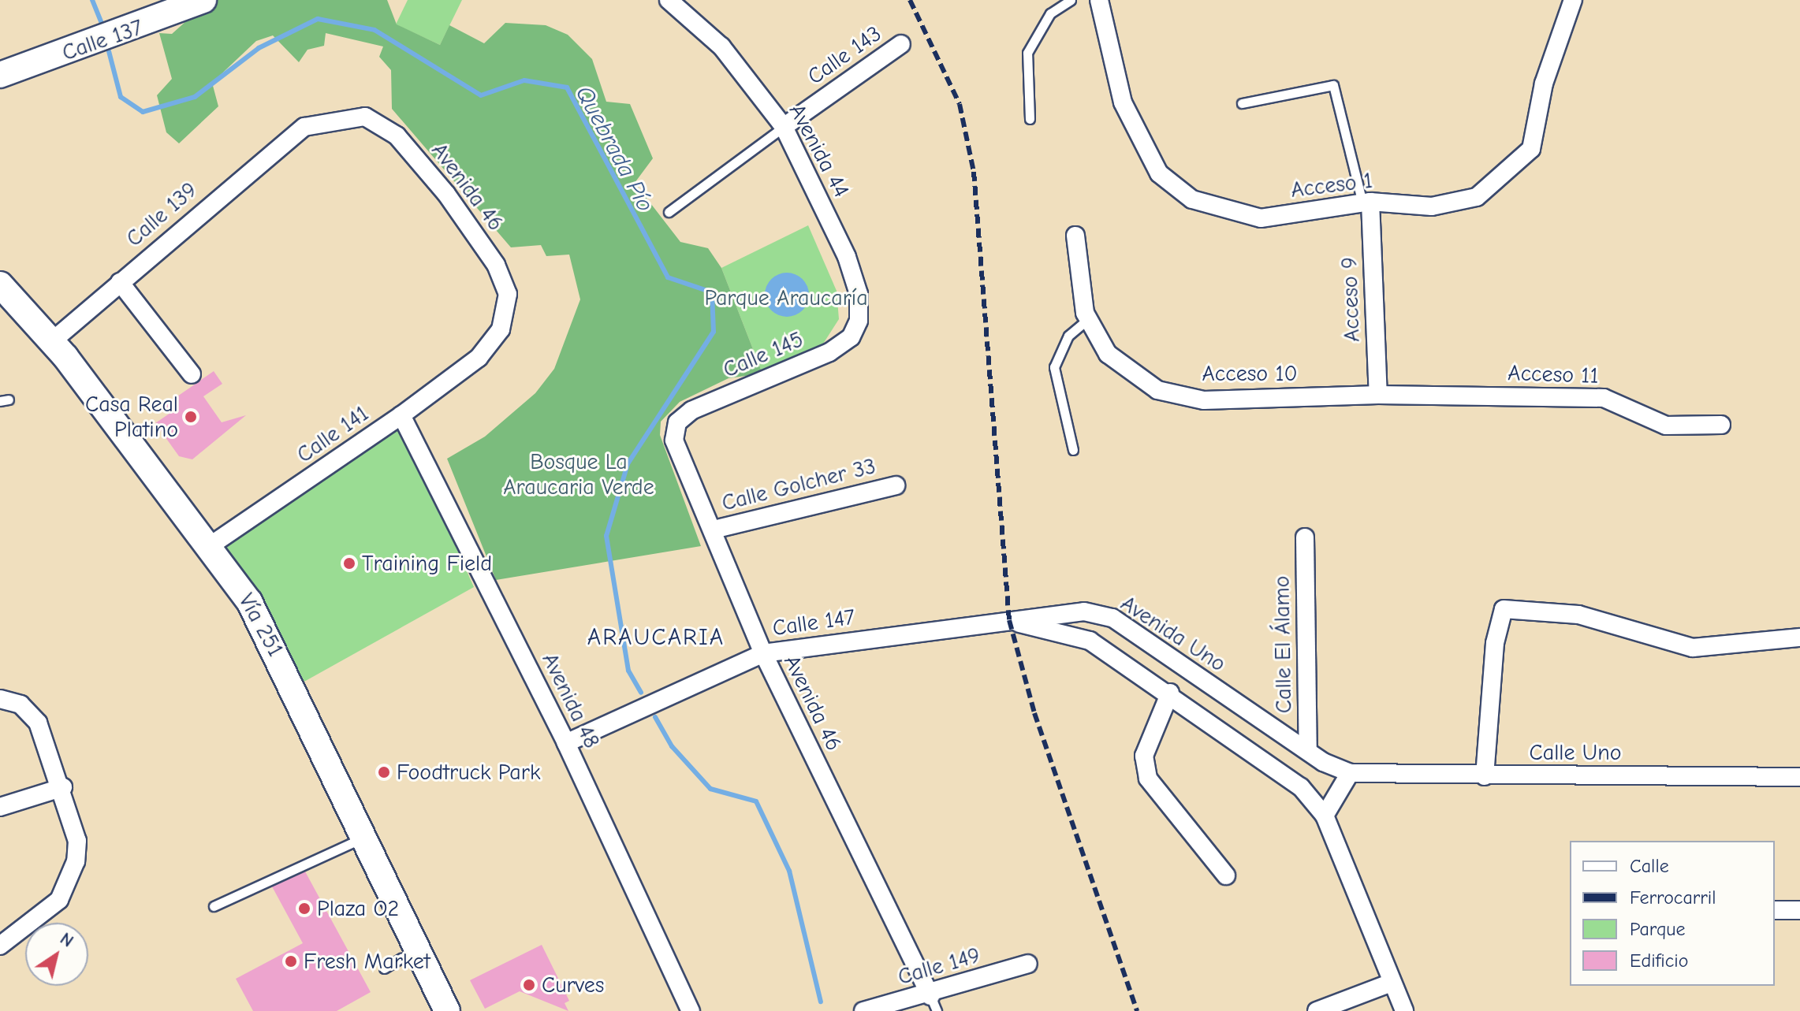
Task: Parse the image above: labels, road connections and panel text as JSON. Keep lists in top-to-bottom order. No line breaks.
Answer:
{"streets":{"main road":["Calle 137","Vía 251"],"street":["Calle 143","Avenida 44","Acceso 1","Avenida 46","Calle 139","Acceso 9","Calle 145","Acceso 10","Acceso 11","Calle 141","Calle Golcher 33","Calle 147","Avenida Uno","Calle El Álamo","Avenida 48","Calle Uno","Calle 149"]},"crossings":[["Calle 143","Avenida 44"],["Avenida 44","Calle 145"],["Acceso 1","Acceso 9"],["Avenida 46","Calle 139"],["Avenida 46","Calle 145"],["Avenida 46","Calle 141"],["Avenida 46","Calle Golcher 33"],["Avenida 46","Calle 147"],["Avenida 46","Calle 149"],["Calle 139","Vía 251"],["Acceso 9","Acceso 10"],["Acceso 9","Acceso 11"],["Acceso 10","Acceso 11"],["Calle 141","Vía 251"],["Calle 141","Avenida 48"],["Calle 147","Avenida Uno"],["Calle 147","Avenida 48"],["Avenida Uno","Calle El Álamo"],["Avenida Uno","Calle Uno"]],"districts":["ARAUCARIA"],"water":["Quebrada Pío"],"parks":["Parque Araucaría","Bosque La Araucaria Verde"],"places":["Casa Real Platino","Training Field","Foodtruck Park","Plaza O2","Fresh Market","Curves"],"legend":["Calle","Ferrocarril","Parque","Edificio"],"north":"top right"}
